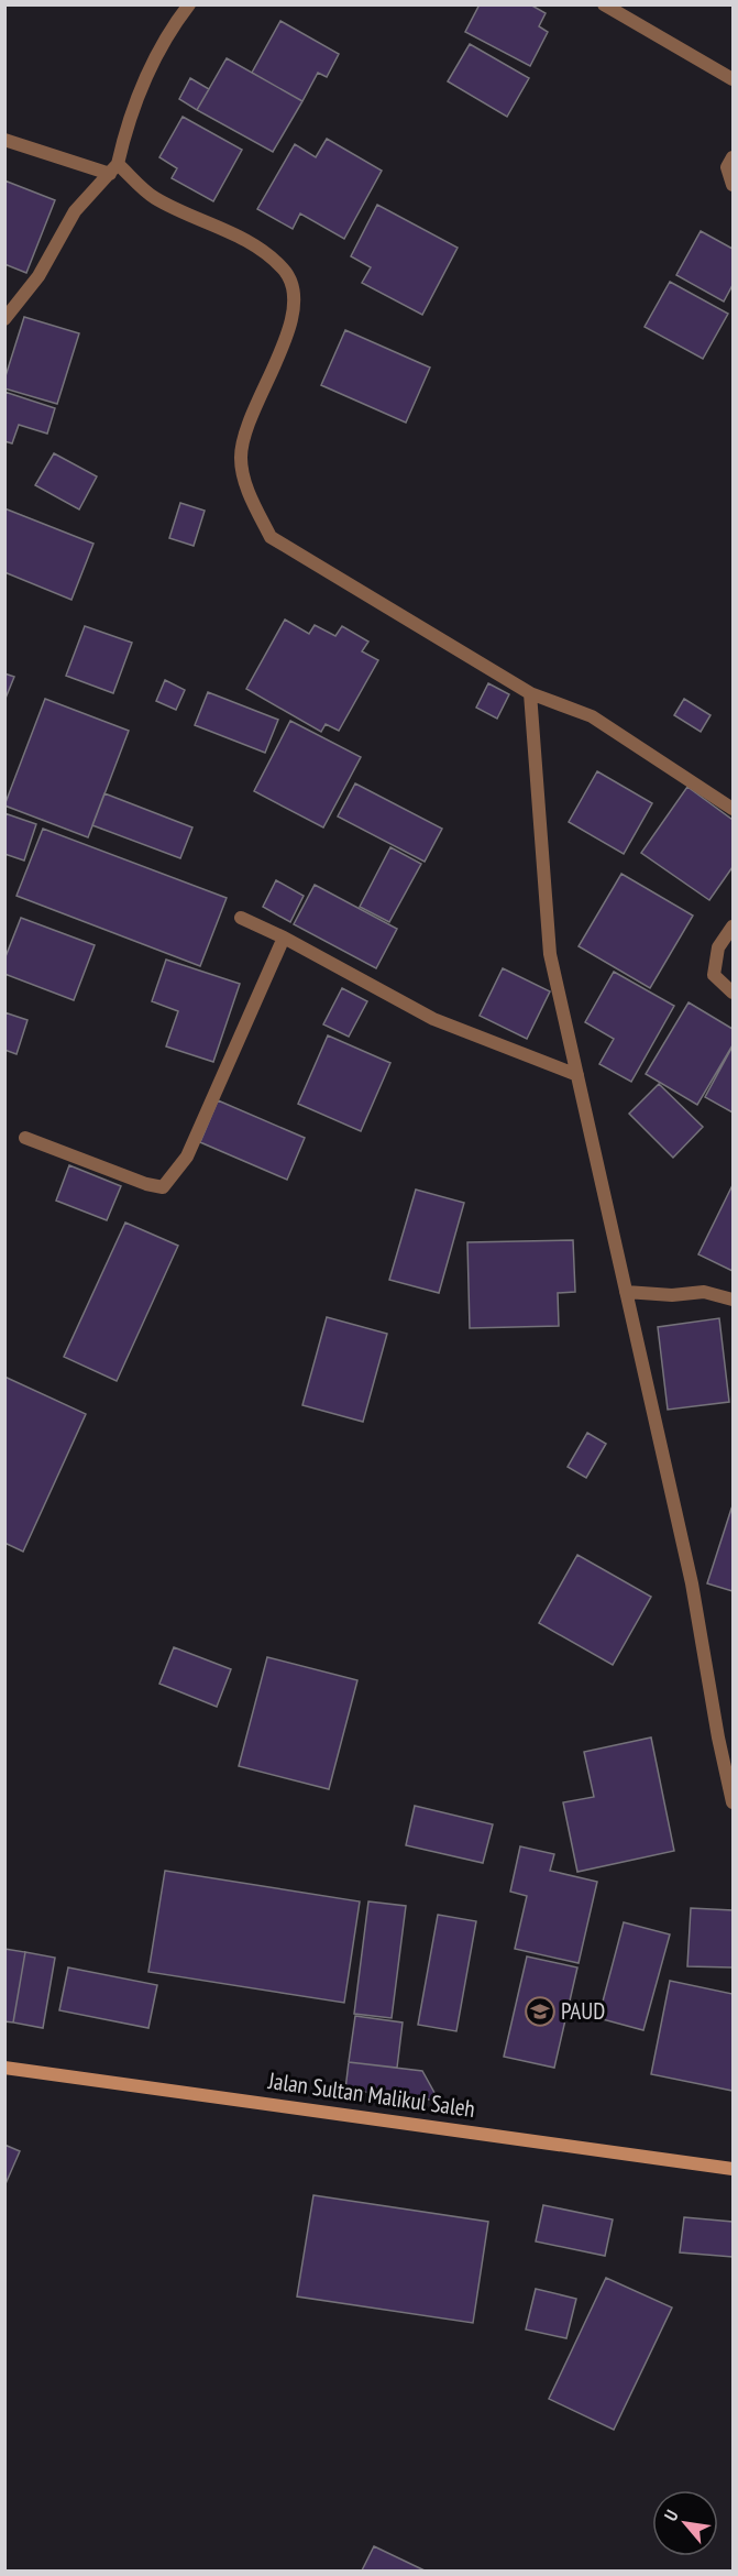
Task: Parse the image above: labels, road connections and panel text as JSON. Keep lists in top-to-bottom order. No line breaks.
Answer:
{"streets":{"main road":["Jalan Sultan Malikul Saleh"]},"places":{"school or university":["PAUD"]},"north":"top left"}
